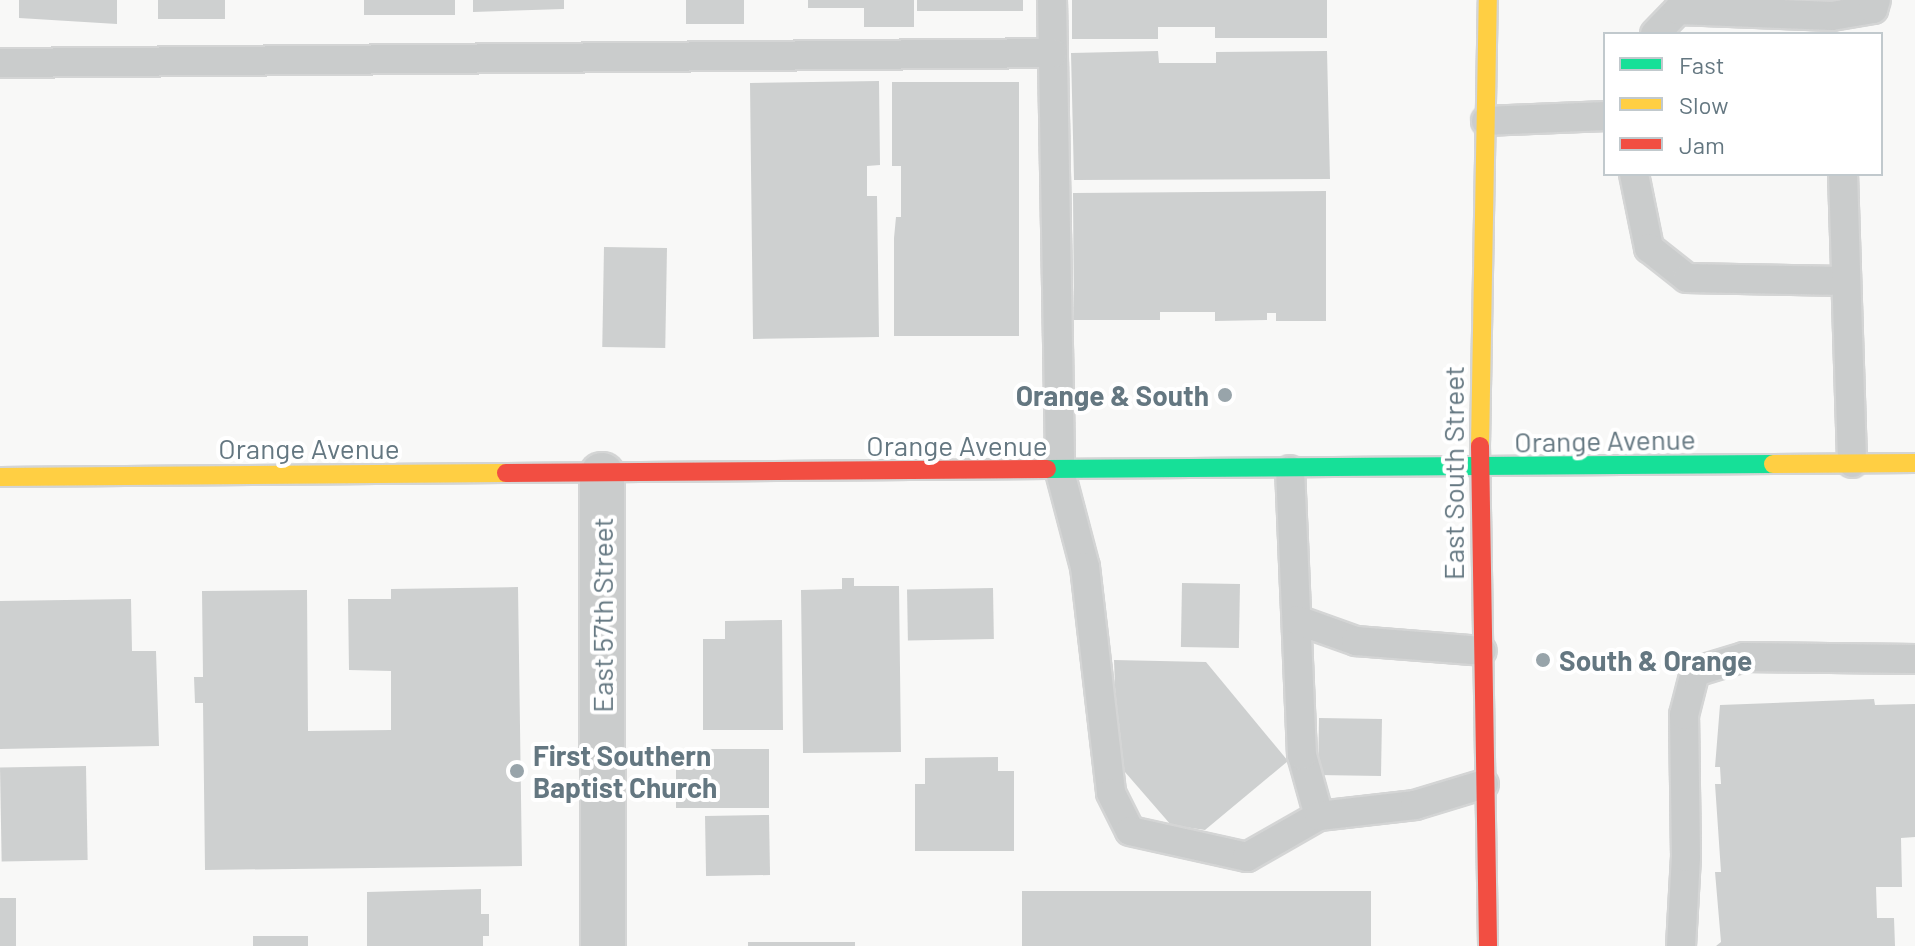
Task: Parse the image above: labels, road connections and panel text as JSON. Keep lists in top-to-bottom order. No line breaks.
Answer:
{"streets":{"street":["Orange Avenue","East South Street","East 57th Street"]},"crossings":[["Orange Avenue","East South Street"],["Orange Avenue","East 57th Street"]],"places":["Orange & South","South & Orange","First Southern Baptist Church"],"legend":["Fast","Slow","Jam"]}
